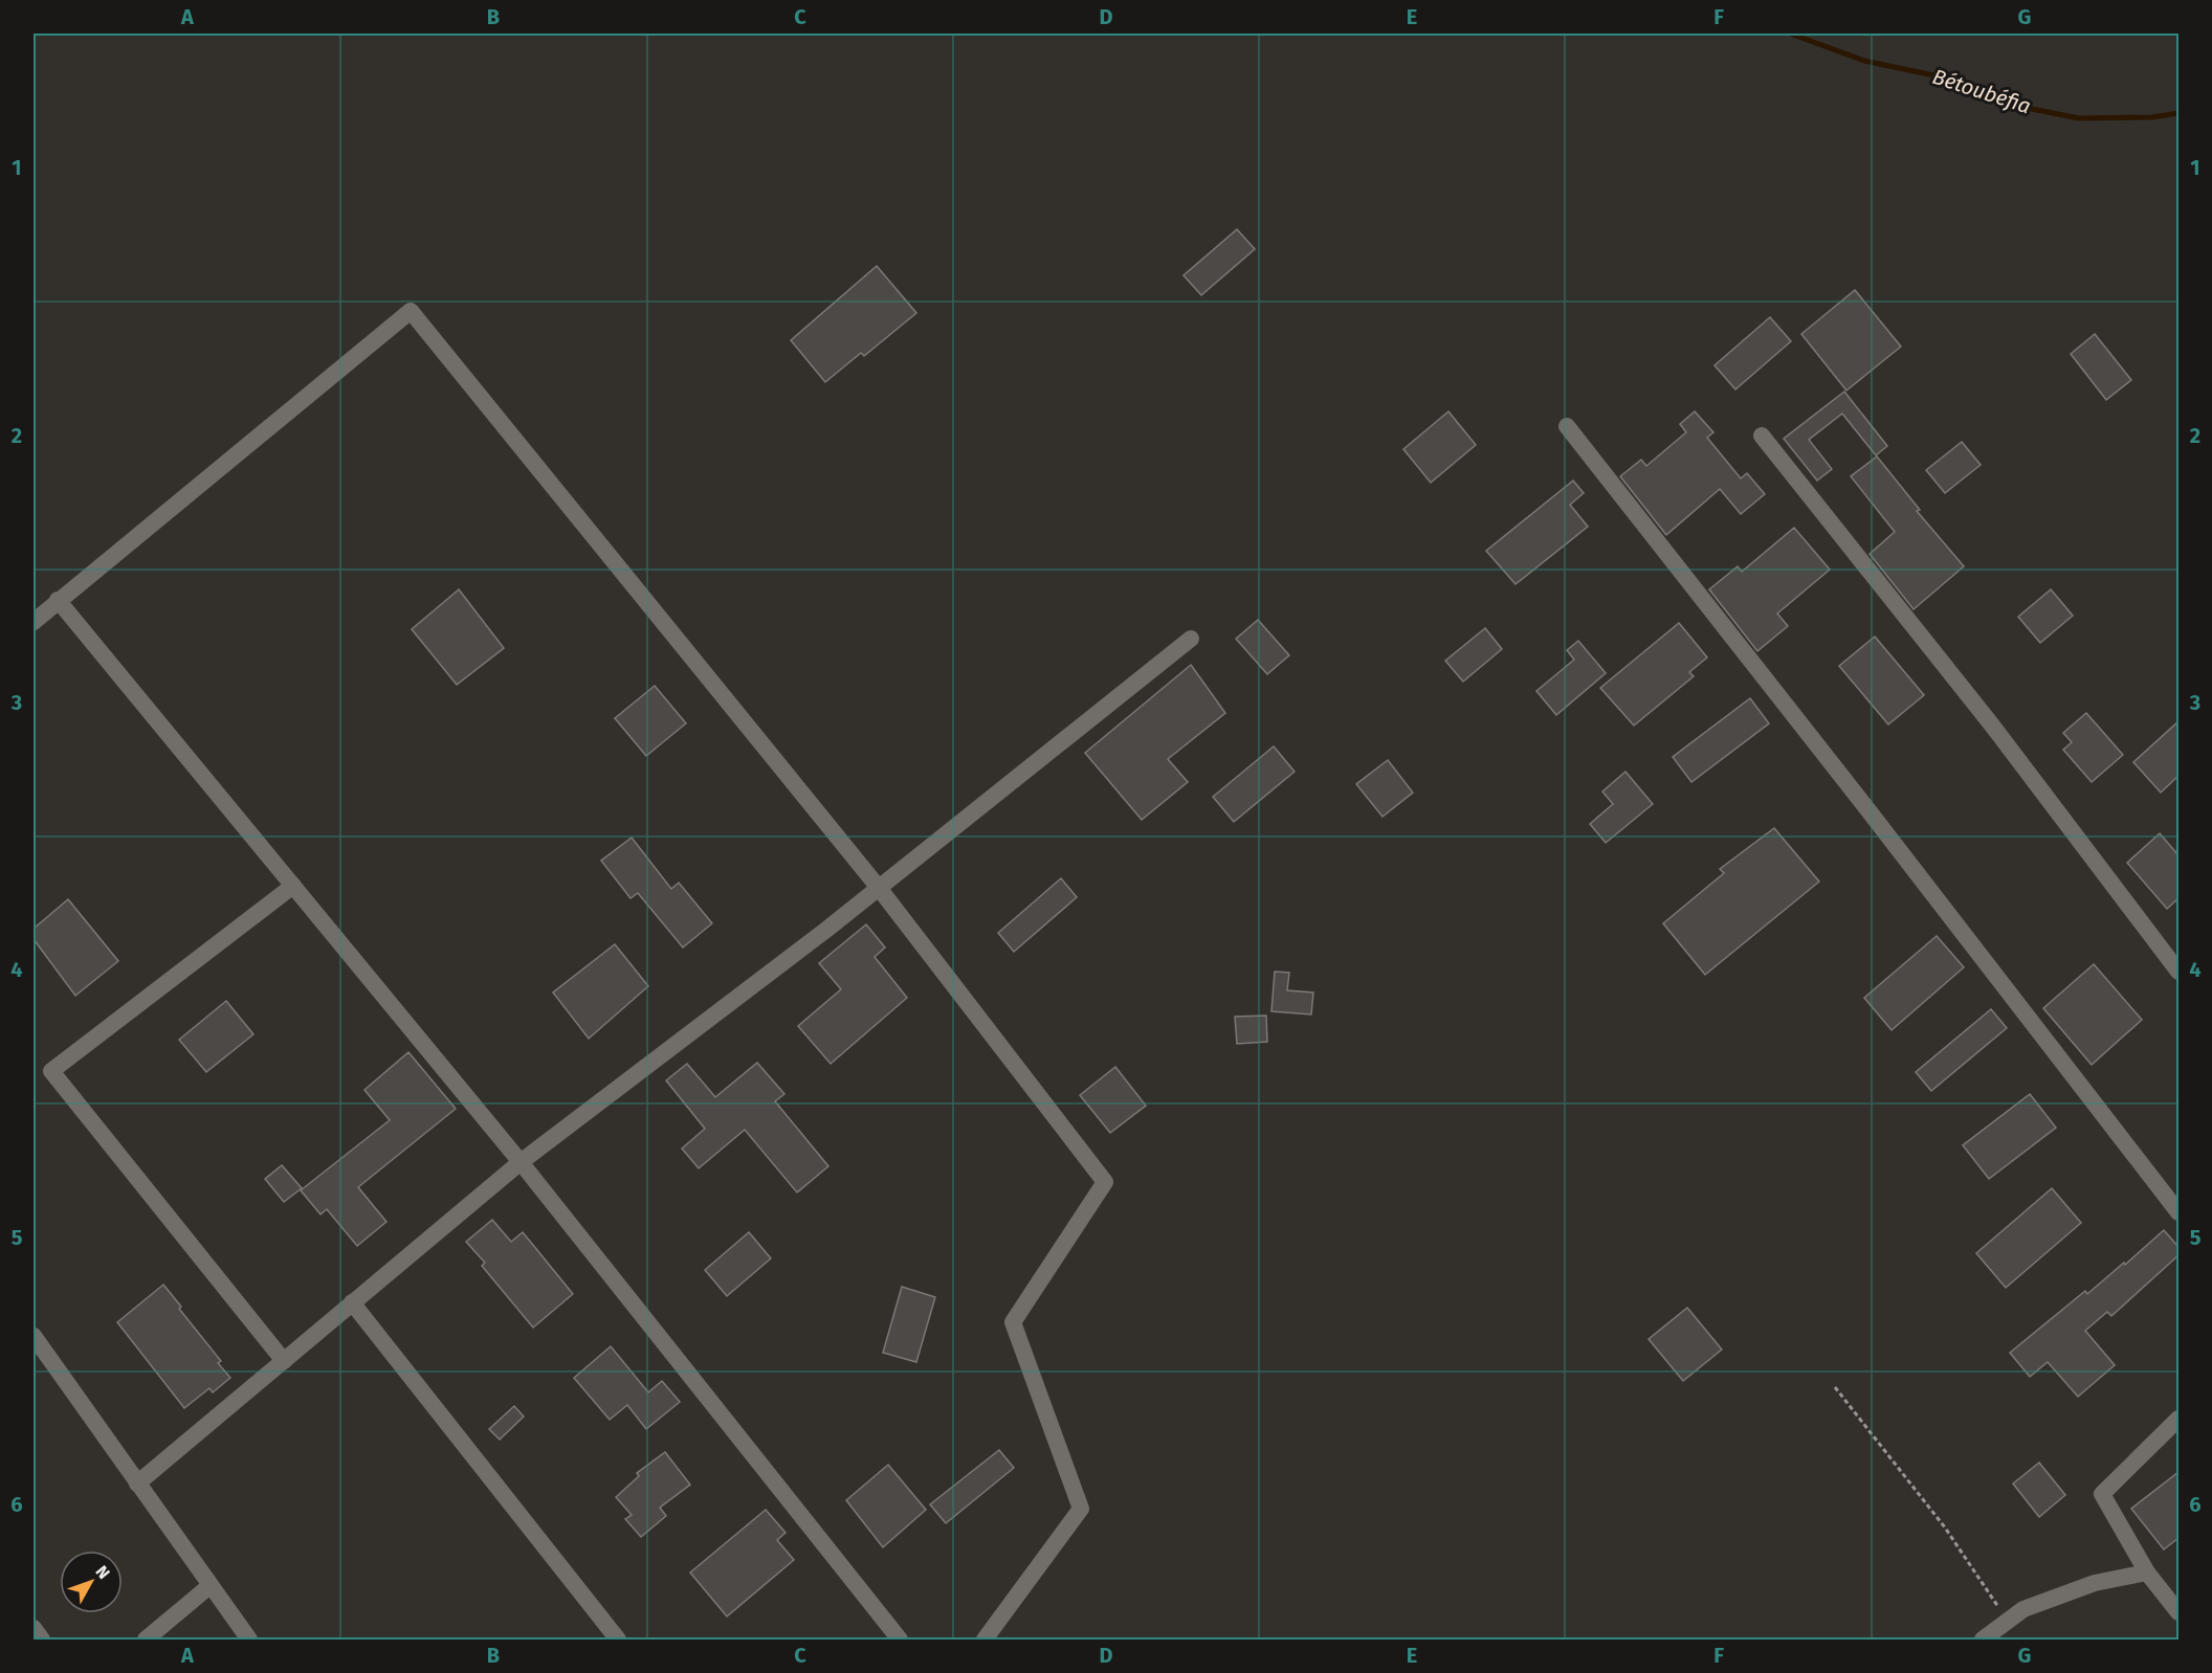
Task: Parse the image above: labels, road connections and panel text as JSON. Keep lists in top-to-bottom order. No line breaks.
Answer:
{"water":["Bétoubéfia"],"north":"top right","grid":{"columns":["A","B","C","D","E","F","G"],"rows":["1","2","3","4","5","6"]}}
